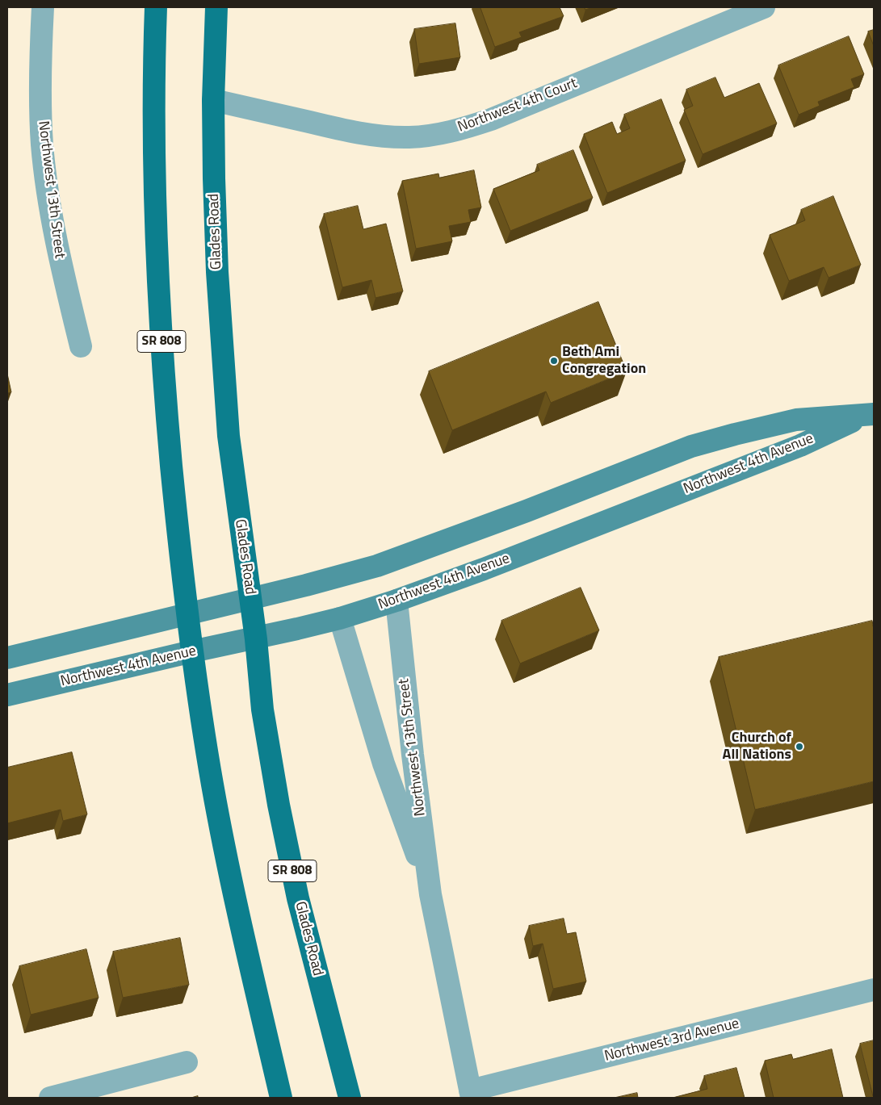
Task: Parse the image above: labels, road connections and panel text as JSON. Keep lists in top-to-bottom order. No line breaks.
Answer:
{"streets":{"main road":["Glades Road","SR 808"],"street":["Northwest 4th Court","Northwest 13th Street","Northwest 4th Avenue","Northwest 3rd Avenue"]},"crossings":[["Northwest 4th Court","Glades Road"],["Northwest 13th Street","Northwest 4th Avenue"],["Northwest 13th Street","Northwest 3rd Avenue"],["Glades Road","Northwest 4th Avenue"],["SR 808","Northwest 4th Avenue"]],"places":["Beth Ami Congregation","Church of All Nations"]}
